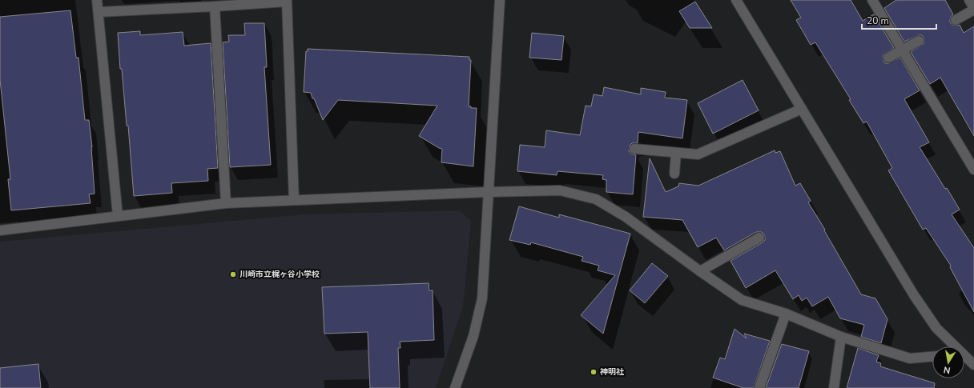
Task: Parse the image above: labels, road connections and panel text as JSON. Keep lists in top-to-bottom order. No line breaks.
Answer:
{"places":["川崎市立梶ヶ谷小学校","神明社"],"scale_bar":"20 m","north":"bottom"}
